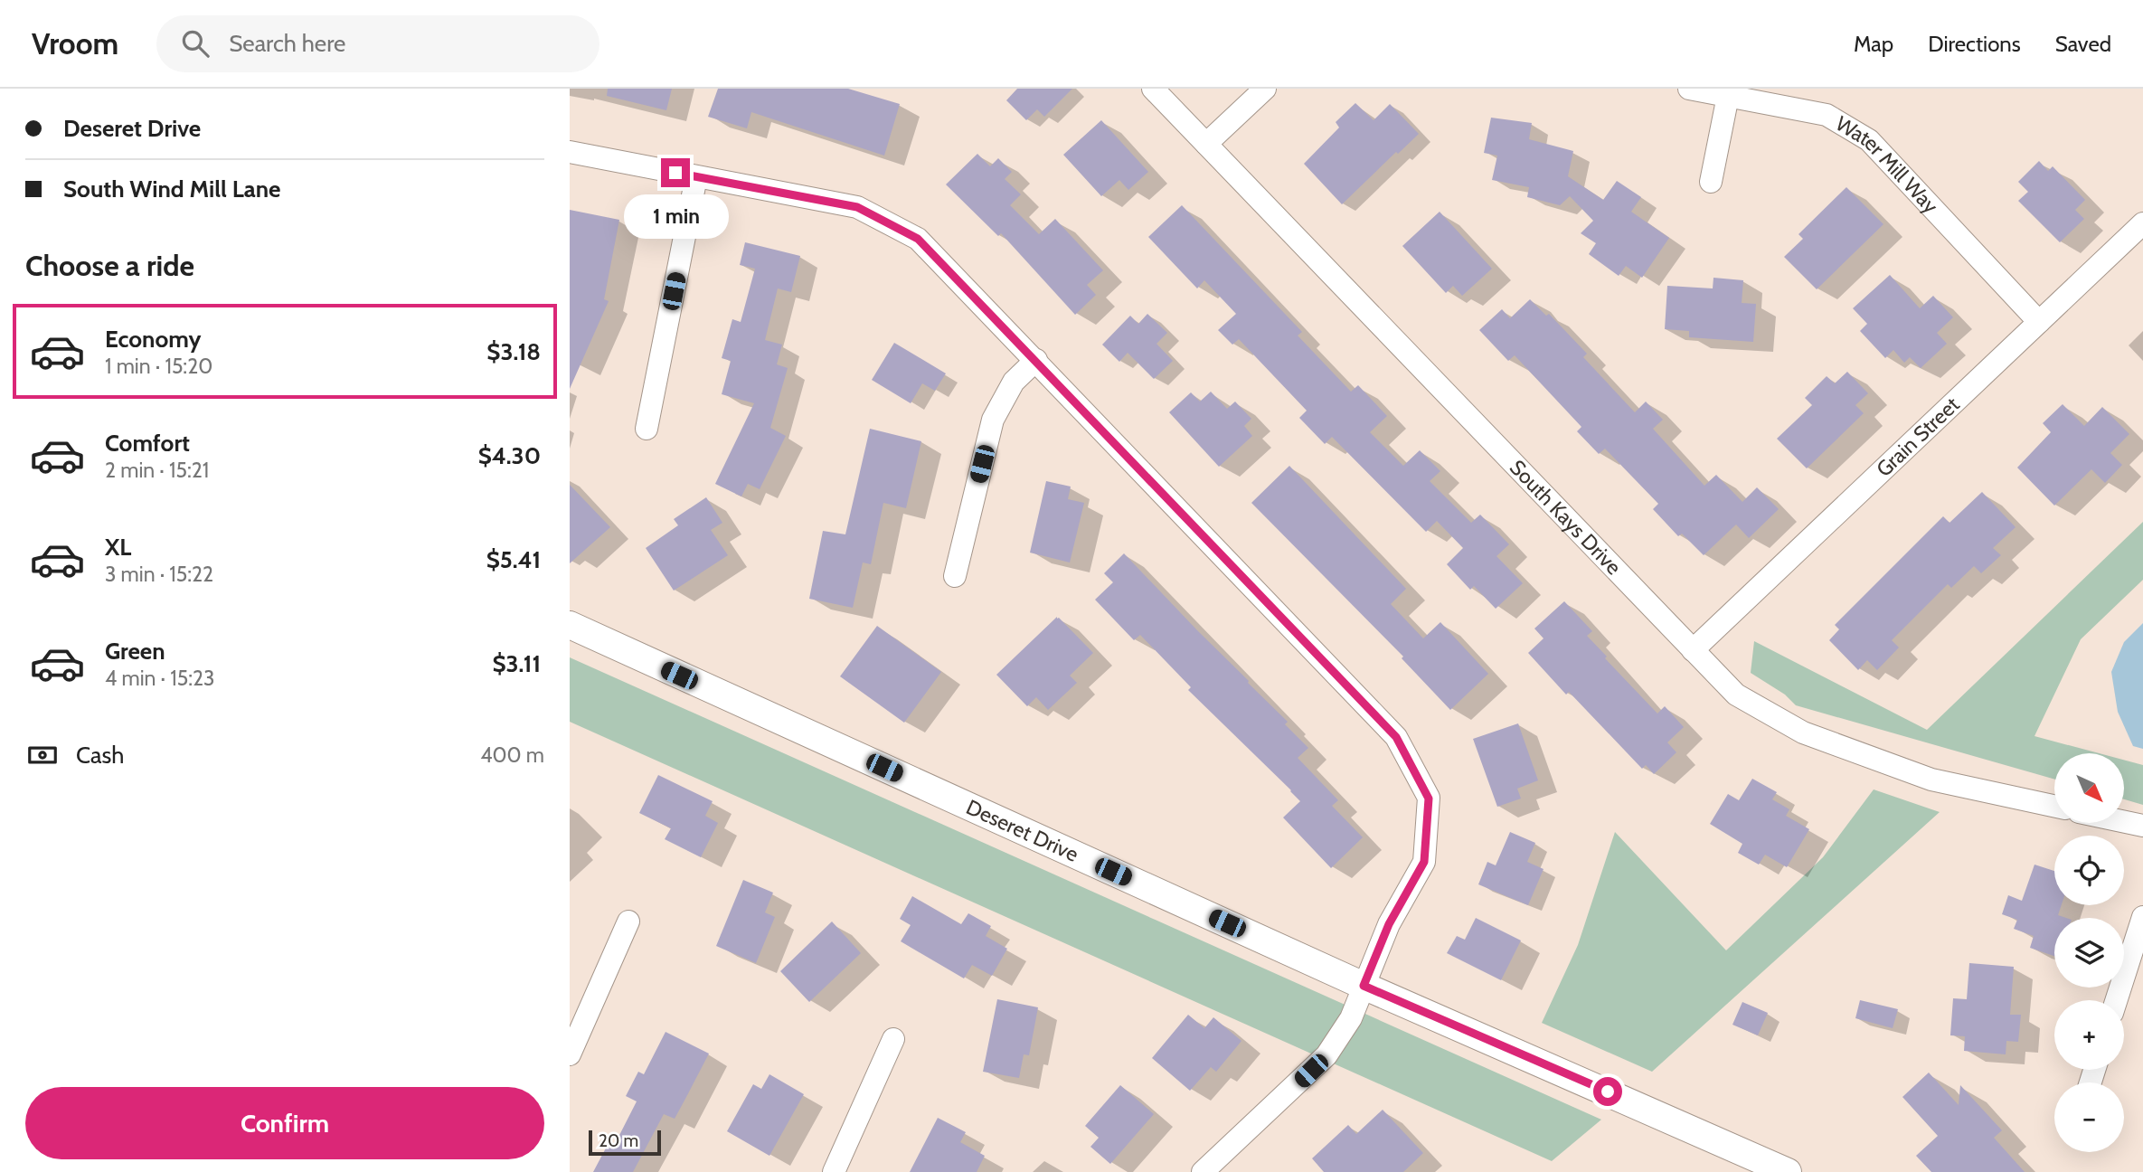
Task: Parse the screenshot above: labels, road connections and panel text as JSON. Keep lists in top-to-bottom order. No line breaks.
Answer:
{"streets":{"street":["Water Mill Way","Grain Street","South Kays Drive","Deseret Drive"]},"crossings":[["Water Mill Way","Grain Street"],["Grain Street","South Kays Drive"]],"scale_bar":"20 m","north":"bottom right","page":{"header":"Vroom","search":"Search here","nav":["Map","Directions","Saved"],"banner":["Deseret Drive","South Wind Mill Lane"],"bubble":"1 min","heading":"Choose a ride","list":[{"name":"Economy","note":"1 min · 15:20","value":"$3.18"},{"name":"Comfort","note":"2 min · 15:21","value":"$4.30"},{"name":"XL","note":"3 min · 15:22","value":"$5.41"},{"name":"Green","note":"4 min · 15:23","value":"$3.11"}],"pay":["Cash","400 m"],"map_buttons":["+","−"],"buttons":"Confirm","scale":"20 m"}}
